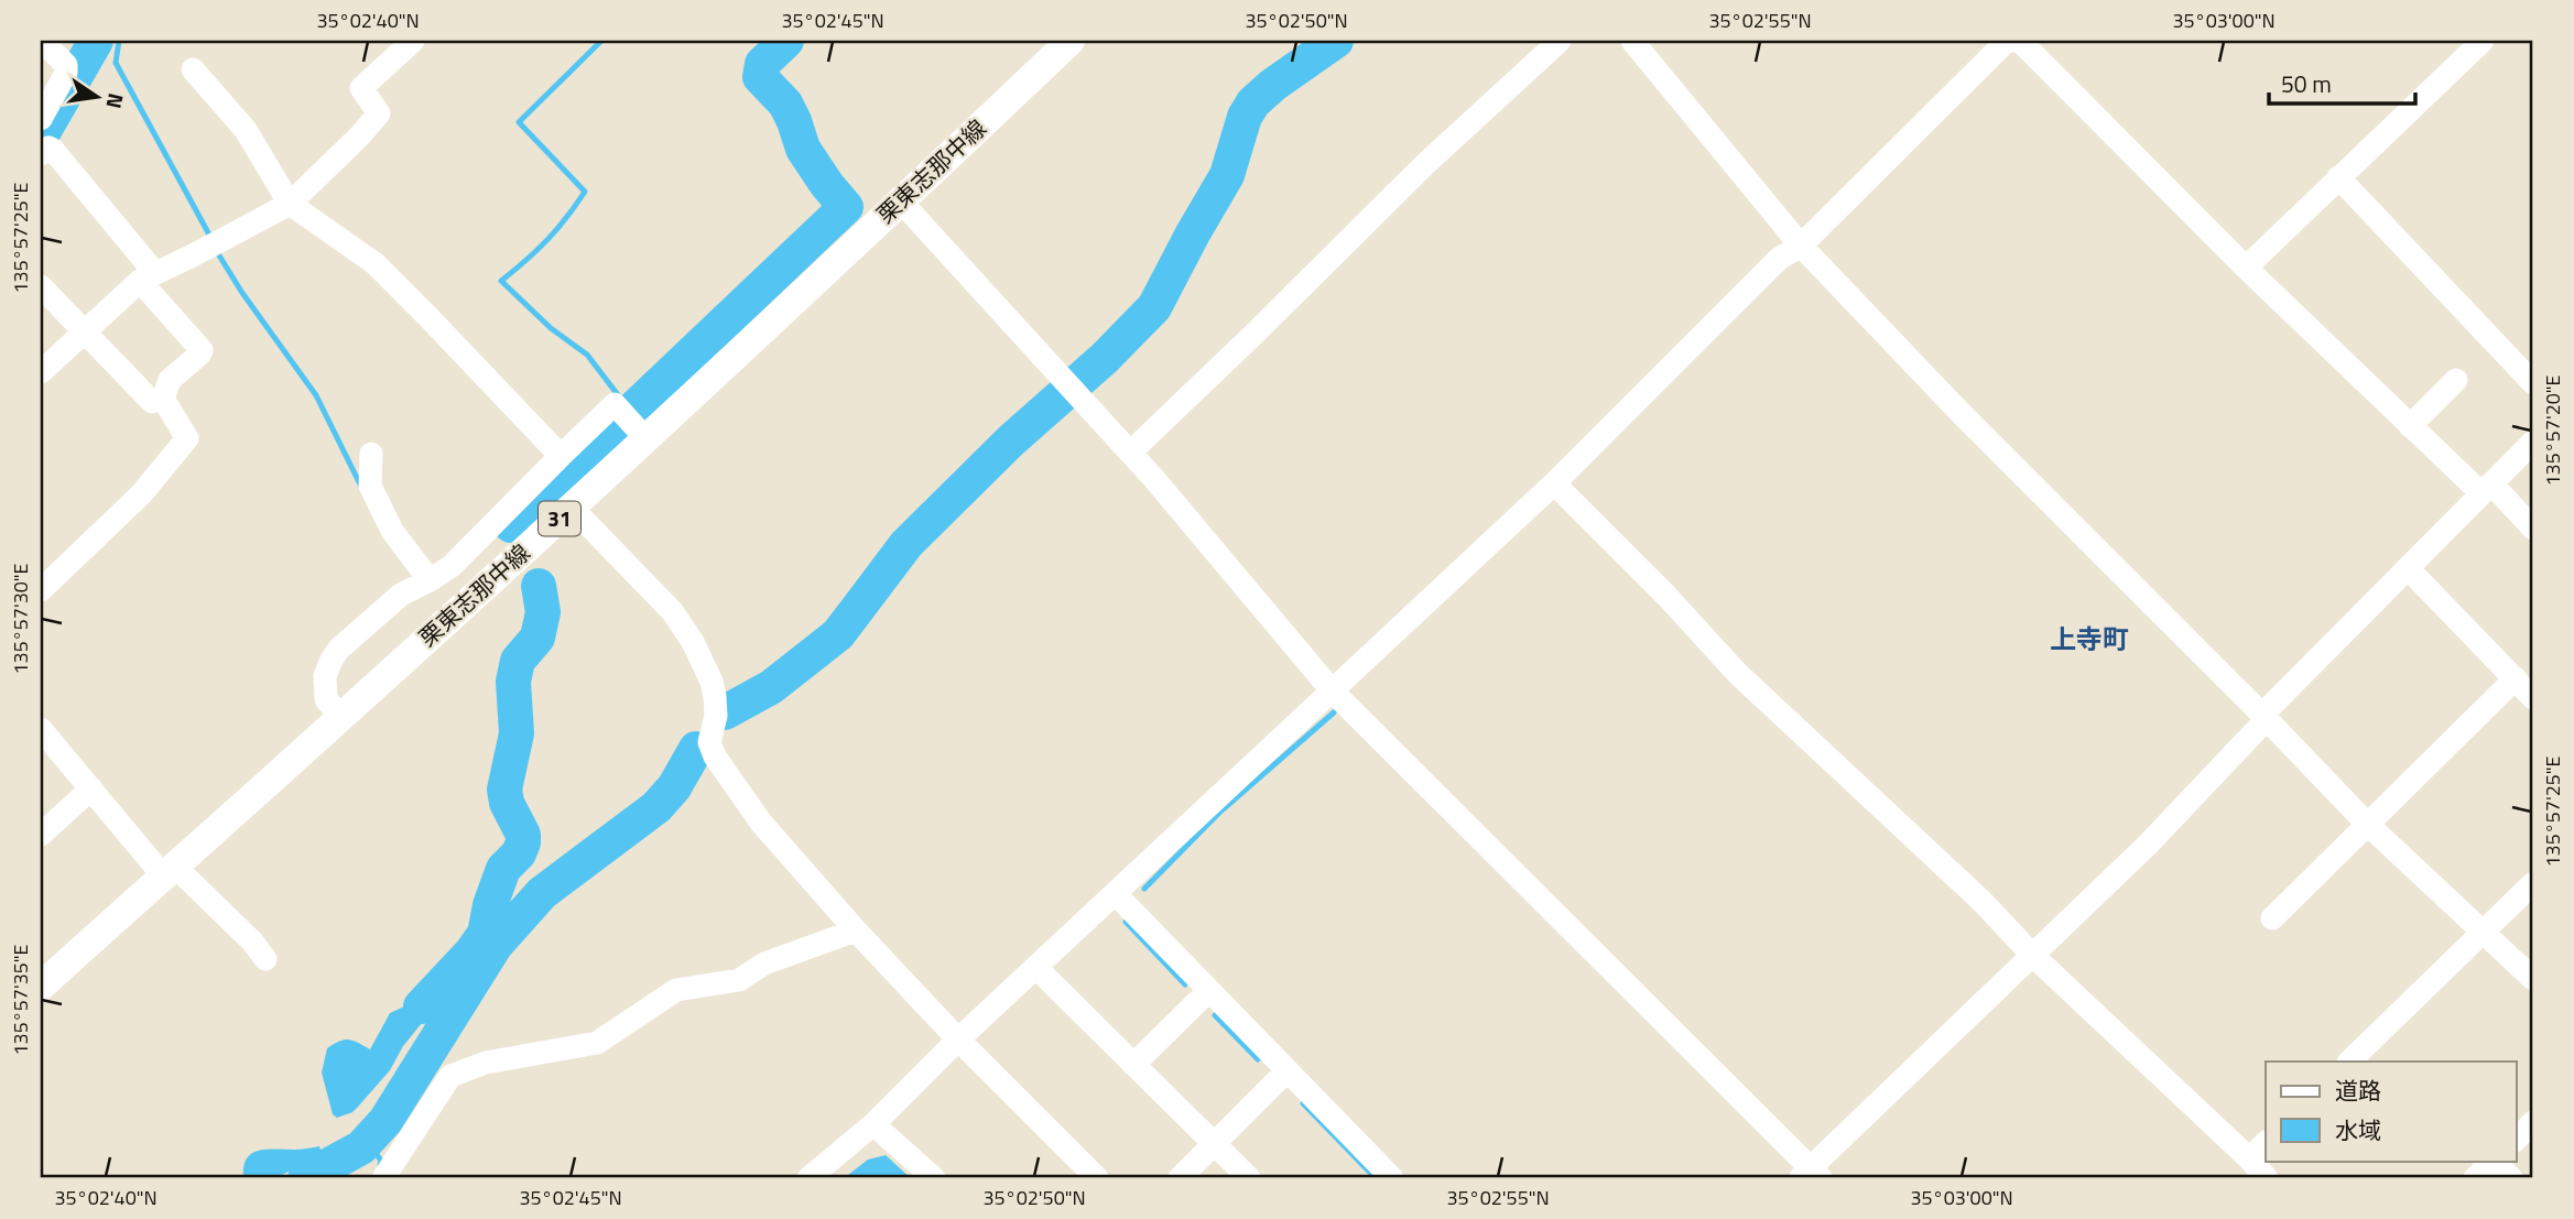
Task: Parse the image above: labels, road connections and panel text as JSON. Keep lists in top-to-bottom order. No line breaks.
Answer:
{"streets":{"main road":["栗東志那中線","31"]},"districts":["上寺町"],"legend":["道路","水域"],"scale_bar":"50 m","north":"right","coordinates":["35°02'40\"N","35°02'45\"N","35°02'50\"N","35°02'55\"N","35°03'00\"N","135°57'25\"E","135°57'20\"E","135°57'30\"E","135°57'35\"E"]}
